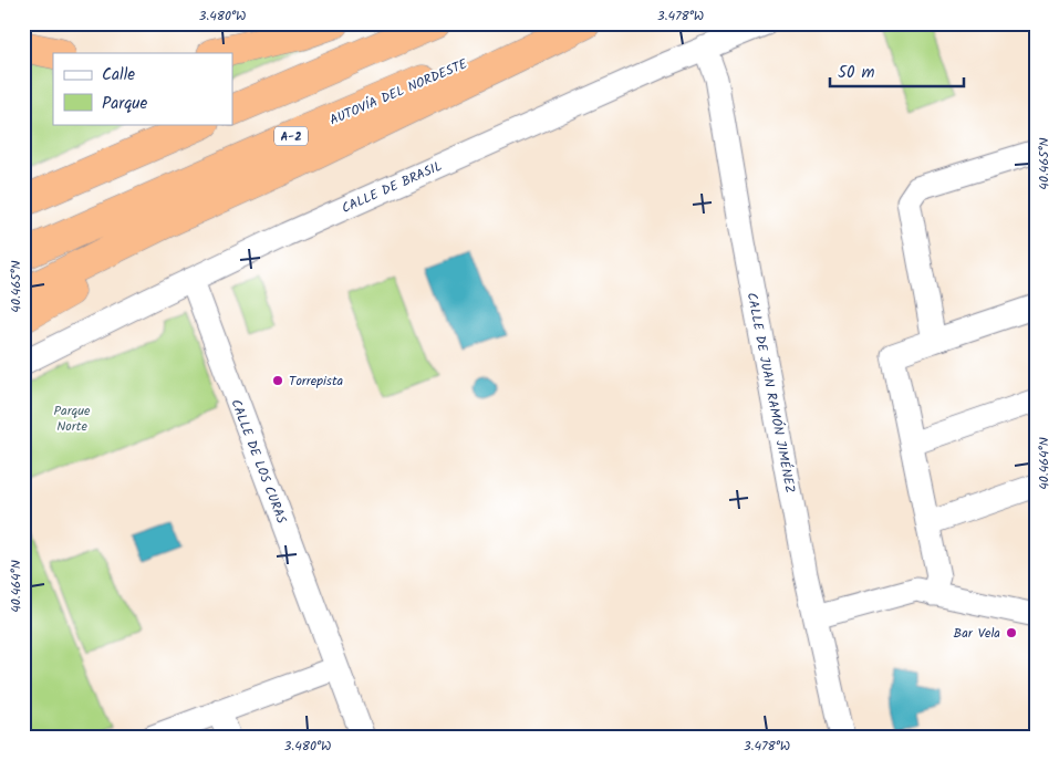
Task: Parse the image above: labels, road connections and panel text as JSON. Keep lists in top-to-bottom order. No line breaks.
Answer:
{"streets":{"highway":["AUTOVÍA DEL NORDESTE","A-2"],"street":["CALLE DE BRASIL","CALLE DE JUAN RAMÓN JIMÉNEZ","CALLE DE LOS CURAS"]},"crossings":[["CALLE DE BRASIL","CALLE DE JUAN RAMÓN JIMÉNEZ"],["CALLE DE BRASIL","CALLE DE LOS CURAS"]],"parks":["Parque Norte"],"places":["Torrepista","Bar Vela"],"legend":["Calle","Parque"],"scale_bar":"50 m","coordinates":["3.480°W","3.478°W","40.465°N","40.464°N"]}
